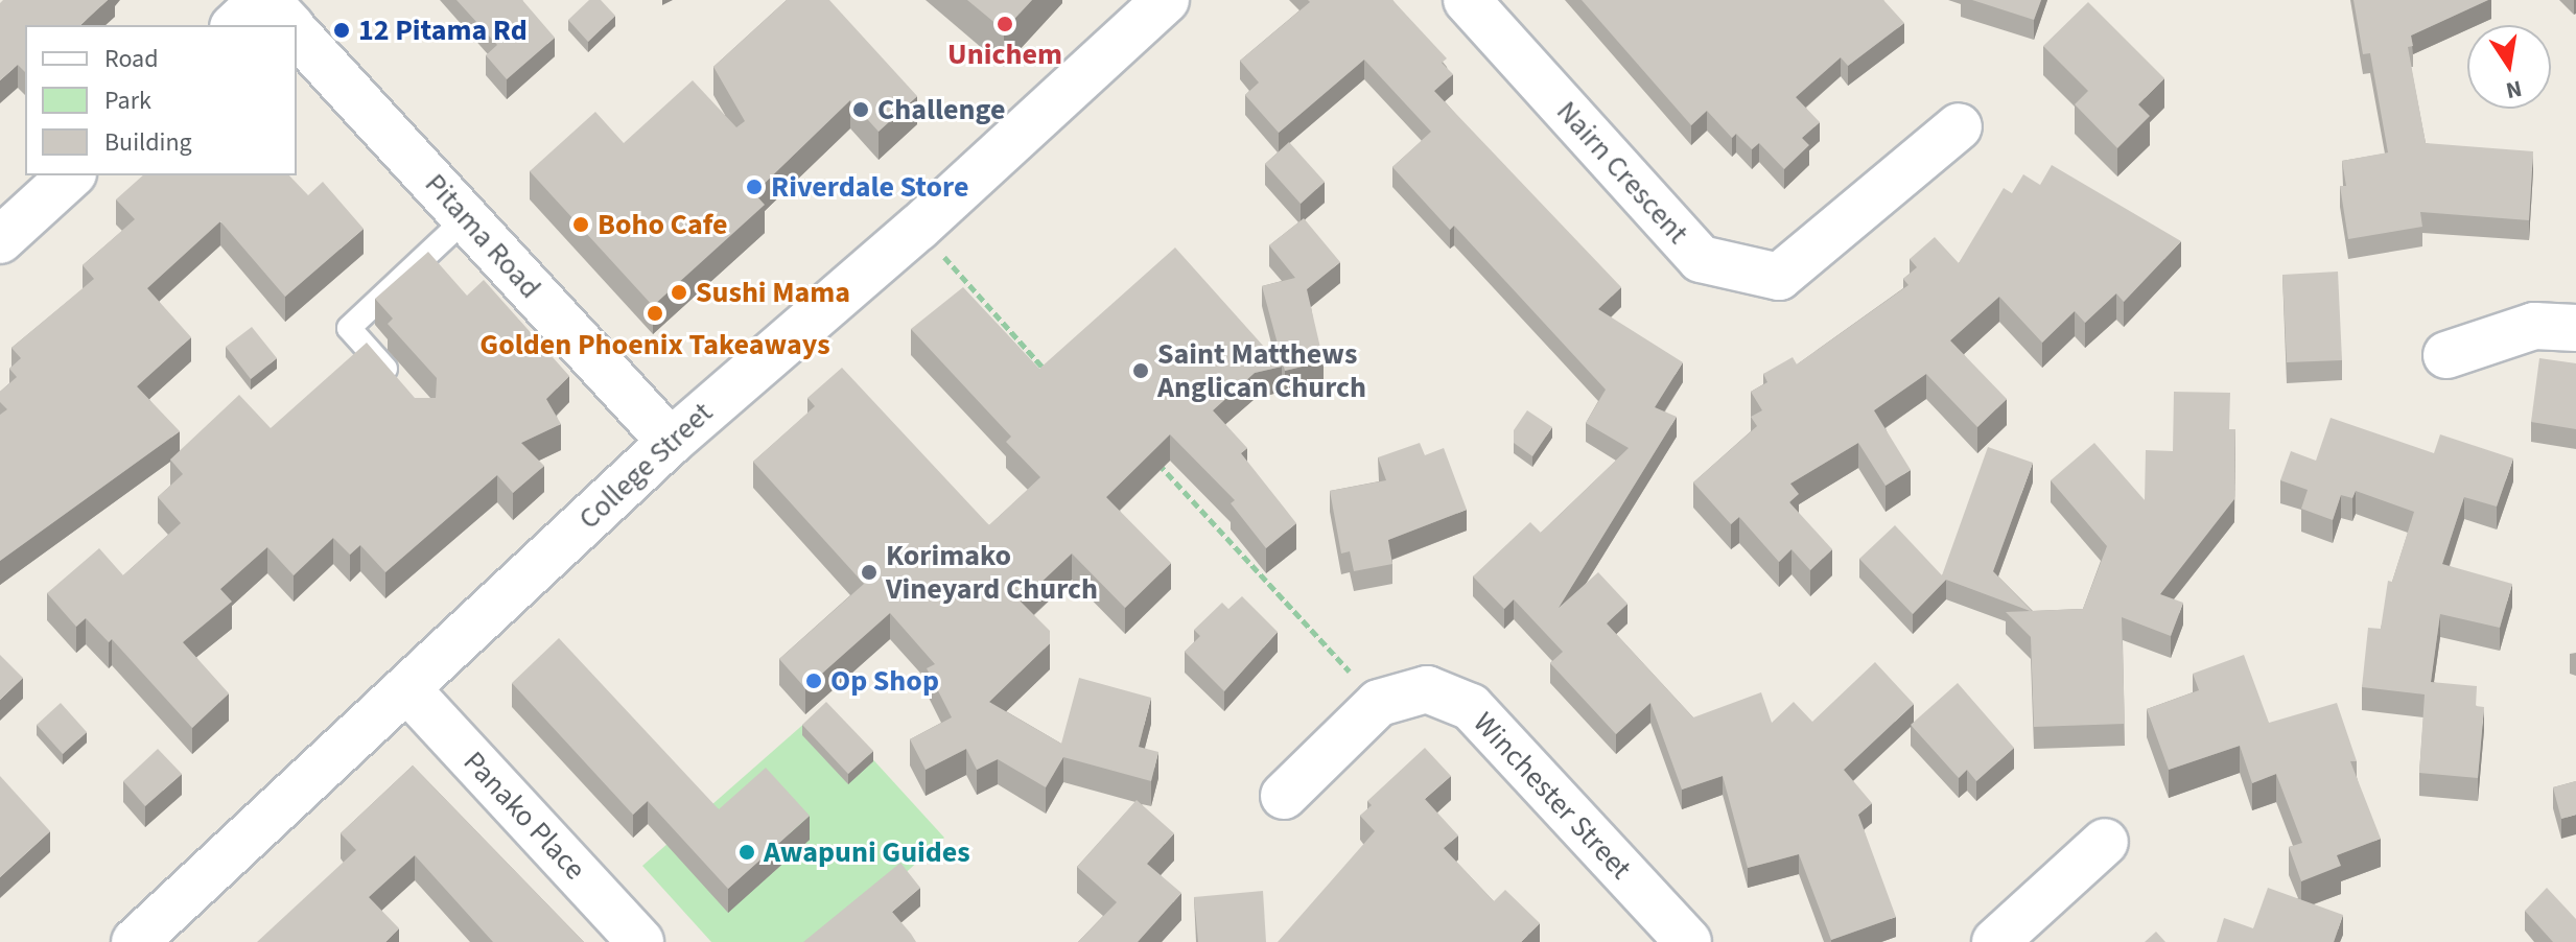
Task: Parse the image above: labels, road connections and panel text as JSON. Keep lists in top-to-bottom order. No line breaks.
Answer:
{"streets":{"street":["Nairn Crescent","Pitama Road","College Street","Winchester Street","Panako Place"]},"crossings":[["Pitama Road","College Street"],["College Street","Panako Place"]],"places":["Unichem","12 Pitama Rd","Challenge","Riverdale Store","Boho Cafe","Sushi Mama","Golden Phoenix Takeaways","Saint Matthews Anglican Church","Korimako Vineyard Church","Op Shop","Awapuni Guides"],"legend":["Road","Park","Building"],"north":"bottom"}
